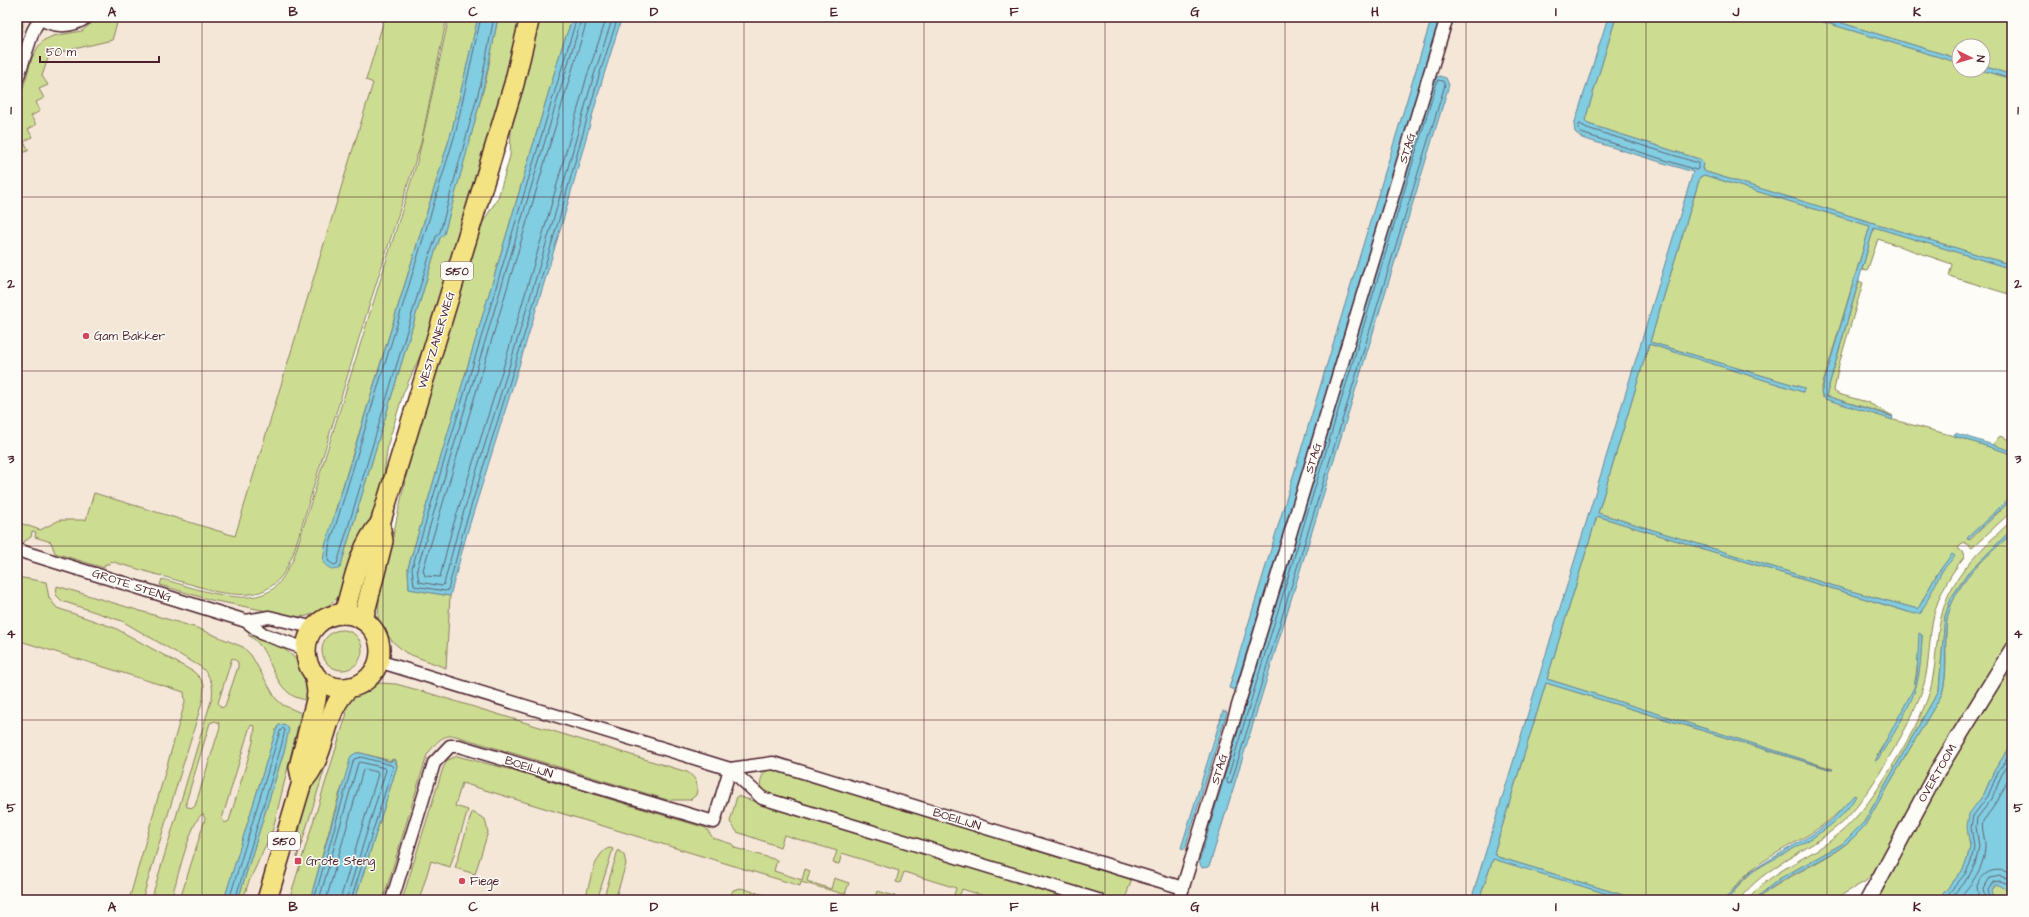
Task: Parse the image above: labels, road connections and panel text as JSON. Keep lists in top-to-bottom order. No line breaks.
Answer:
{"streets":{"main road":["S150","WESTZANERWEG"],"street":["STAG","GROTE STENG","BOEILIJN","OVERTOOM"]},"crossings":[["STAG","BOEILIJN"],["S150","WESTZANERWEG"],["S150","GROTE STENG"],["S150","BOEILIJN"],["WESTZANERWEG","GROTE STENG"],["WESTZANERWEG","BOEILIJN"],["GROTE STENG","BOEILIJN"]],"places":{"other":["Gam Bakker","Fiege"],"transit":["Grote Steng"]},"scale_bar":"50 m","north":"right","grid":{"columns":["A","B","C","D","E","F","G","H","I","J","K"],"rows":["1","2","3","4","5"]}}
